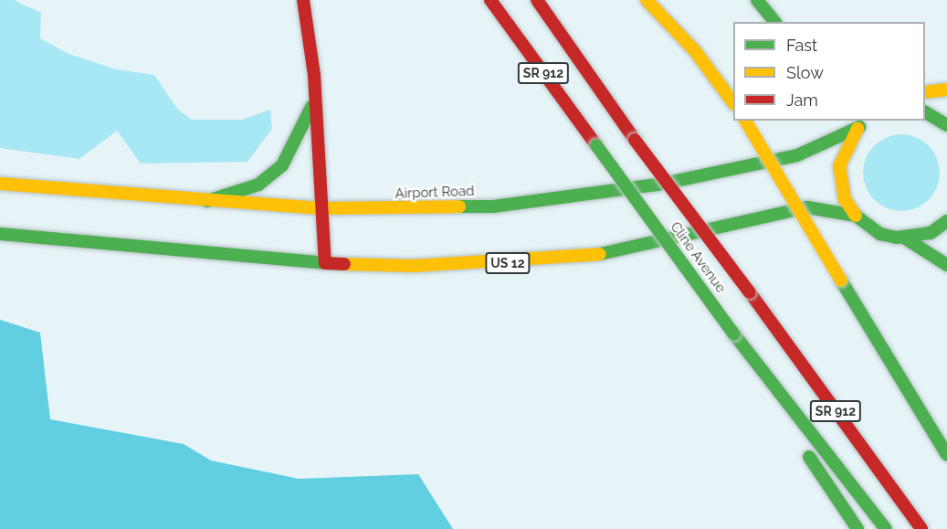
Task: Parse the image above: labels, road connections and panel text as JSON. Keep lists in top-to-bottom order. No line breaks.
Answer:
{"streets":{"main road":["SR 912","Airport Road","Cline Avenue","US 12"]},"legend":["Fast","Slow","Jam"]}
